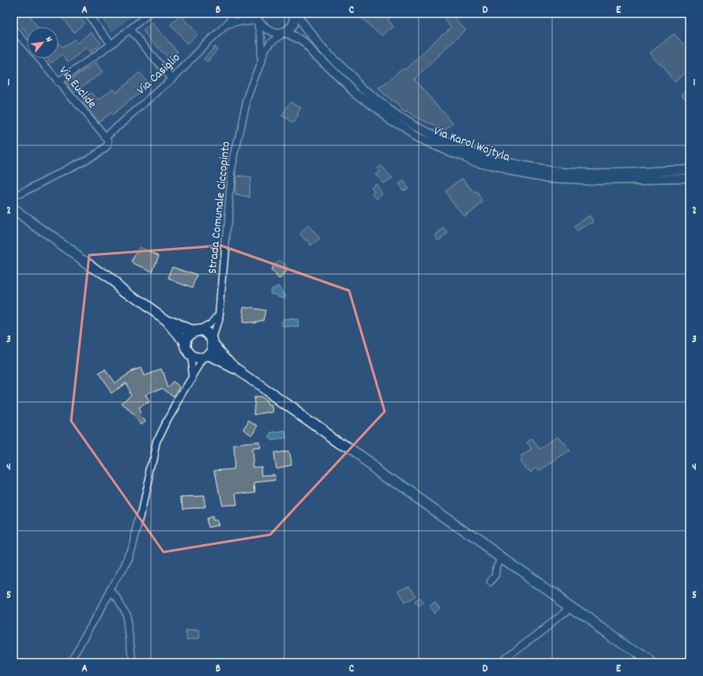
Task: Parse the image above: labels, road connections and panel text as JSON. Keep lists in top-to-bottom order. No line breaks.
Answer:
{"streets":{"street":["Via Casiglio","Via Euclide","Via Karol Wojtyla","Strada Comunale Ciccopinto"]},"crossings":[["Via Casiglio","Via Euclide"],["Via Casiglio","Via Karol Wojtyla"],["Via Casiglio","Strada Comunale Ciccopinto"],["Via Karol Wojtyla","Strada Comunale Ciccopinto"]],"north":"top right","grid":{"columns":["A","B","C","D","E"],"rows":["1","2","3","4","5"]}}
